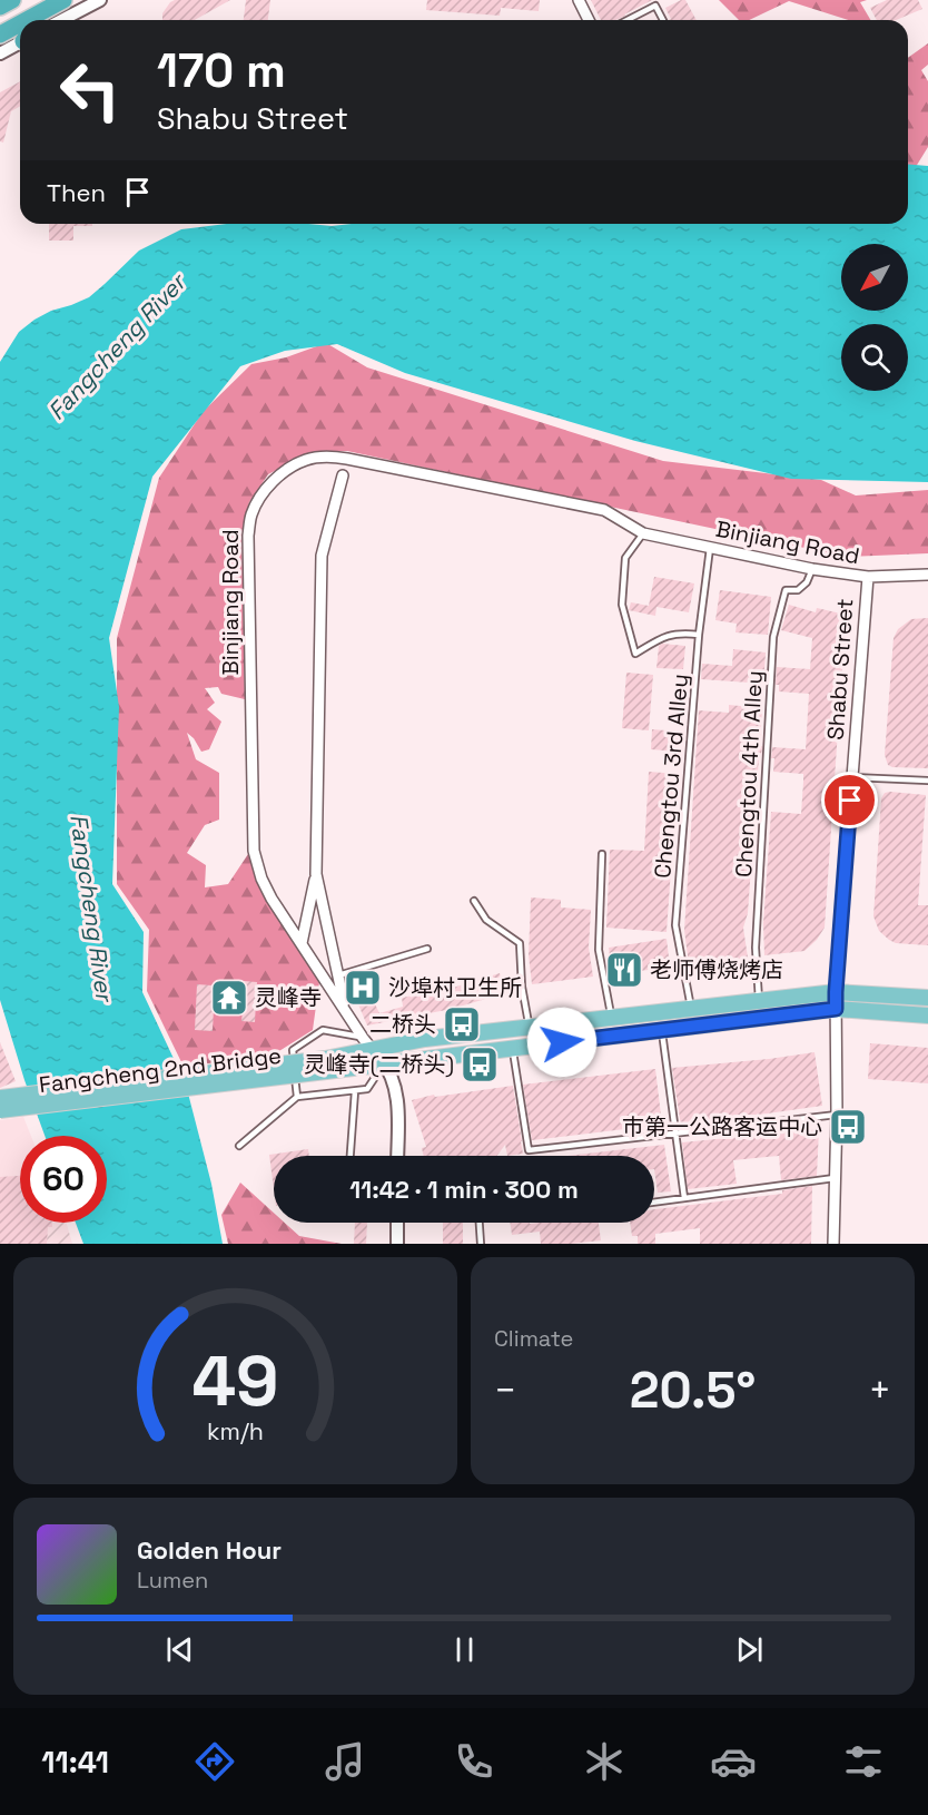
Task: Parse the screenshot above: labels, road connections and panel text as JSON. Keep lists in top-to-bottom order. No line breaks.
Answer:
{"streets":{"main road":["Fangcheng 2nd Bridge"],"street":["Binjiang Road","Shabu Street"],"lane":["Chengtou 4th Alley","Chengtou 3rd Alley"]},"crossings":[["Binjiang Road","Shabu Street"],["Binjiang Road","Chengtou 4th Alley"],["Binjiang Road","Chengtou 3rd Alley"]],"water":["Fangcheng River"],"places":{"restaurant":["老师傅烧烤店"],"hospital":["沙埠村卫生所"],"temple":["灵峰寺"],"bus stop":["二桥头","灵峰寺(二桥头)","巿第一公路客运中心"]},"north":"bottom left","page":{"turn":["170 m","Shabu Street"],"then":"Then","limit":"60","trip":"11:42 · 1 min · 300 m","tile":"Climate","heat":["−","20.5°","+"],"song":["Golden Hour","Lumen"],"tabs":"11:41","gauge":["49","km/h"]}}
